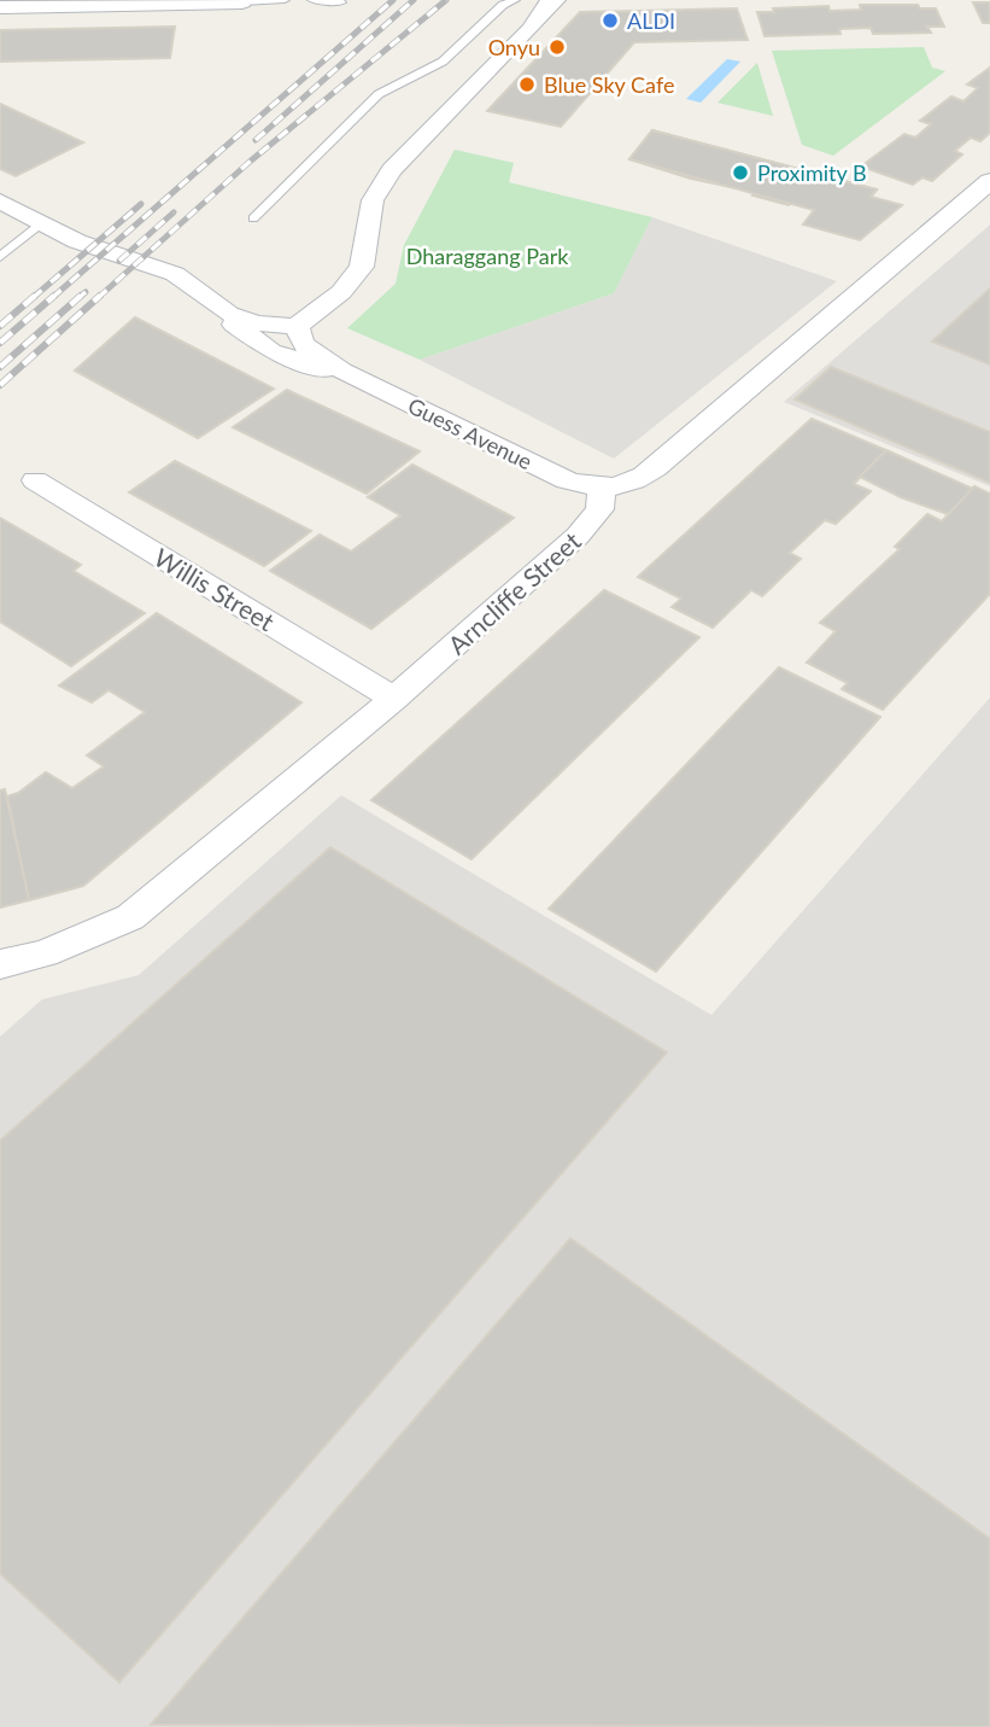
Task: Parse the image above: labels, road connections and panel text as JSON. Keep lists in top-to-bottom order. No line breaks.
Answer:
{"streets":{"street":["Guess Avenue","Willis Street","Arncliffe Street"]},"crossings":[["Guess Avenue","Arncliffe Street"],["Willis Street","Arncliffe Street"]],"parks":["Dharaggang Park"],"places":["ALDI","Onyu","Blue Sky Cafe","Proximity B"]}
